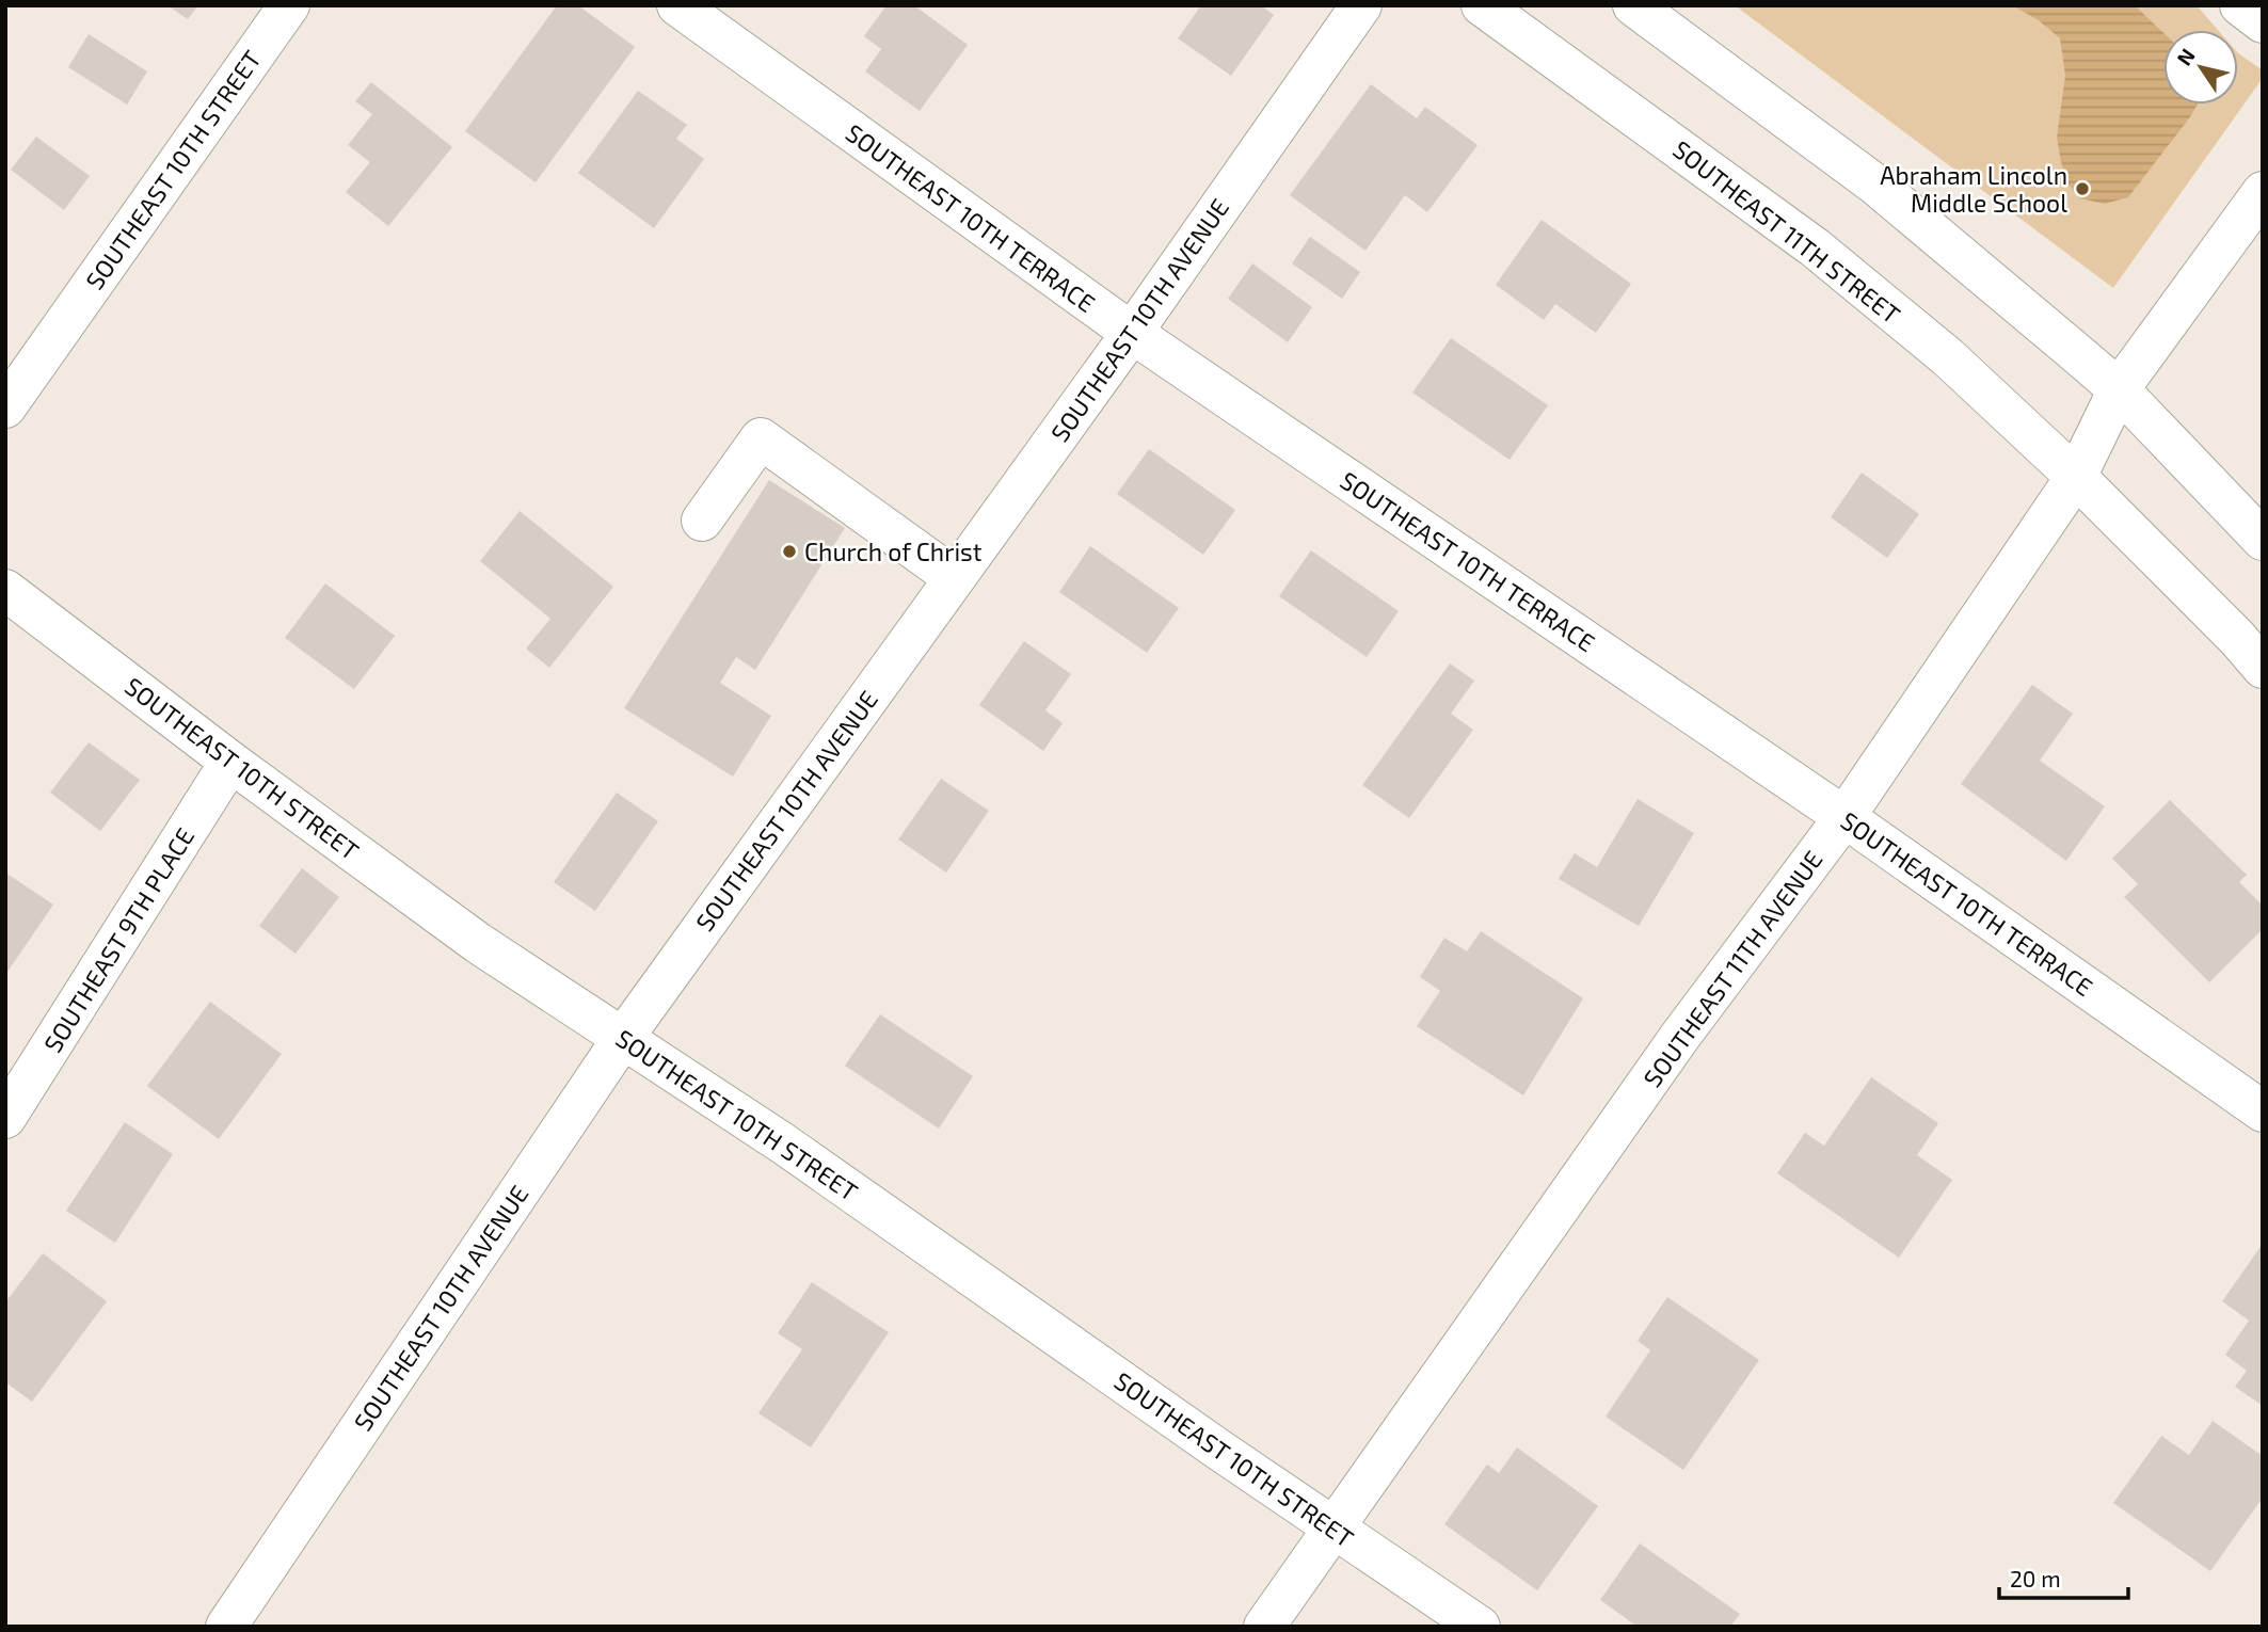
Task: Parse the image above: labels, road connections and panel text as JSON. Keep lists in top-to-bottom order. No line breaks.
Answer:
{"streets":{"main road":["SOUTHEAST 10TH STREET","SOUTHEAST 10TH TERRACE","SOUTHEAST 11TH STREET","SOUTHEAST 10TH AVENUE","SOUTHEAST 9TH PLACE","SOUTHEAST 11TH AVENUE"]},"crossings":[["SOUTHEAST 10TH STREET","SOUTHEAST 10TH AVENUE"],["SOUTHEAST 10TH STREET","SOUTHEAST 9TH PLACE"],["SOUTHEAST 10TH STREET","SOUTHEAST 11TH AVENUE"],["SOUTHEAST 10TH TERRACE","SOUTHEAST 10TH AVENUE"],["SOUTHEAST 10TH TERRACE","SOUTHEAST 11TH AVENUE"],["SOUTHEAST 11TH STREET","SOUTHEAST 11TH AVENUE"]],"places":["Abraham Lincoln Middle School","Church of Christ"],"scale_bar":"20 m","north":"top left"}
